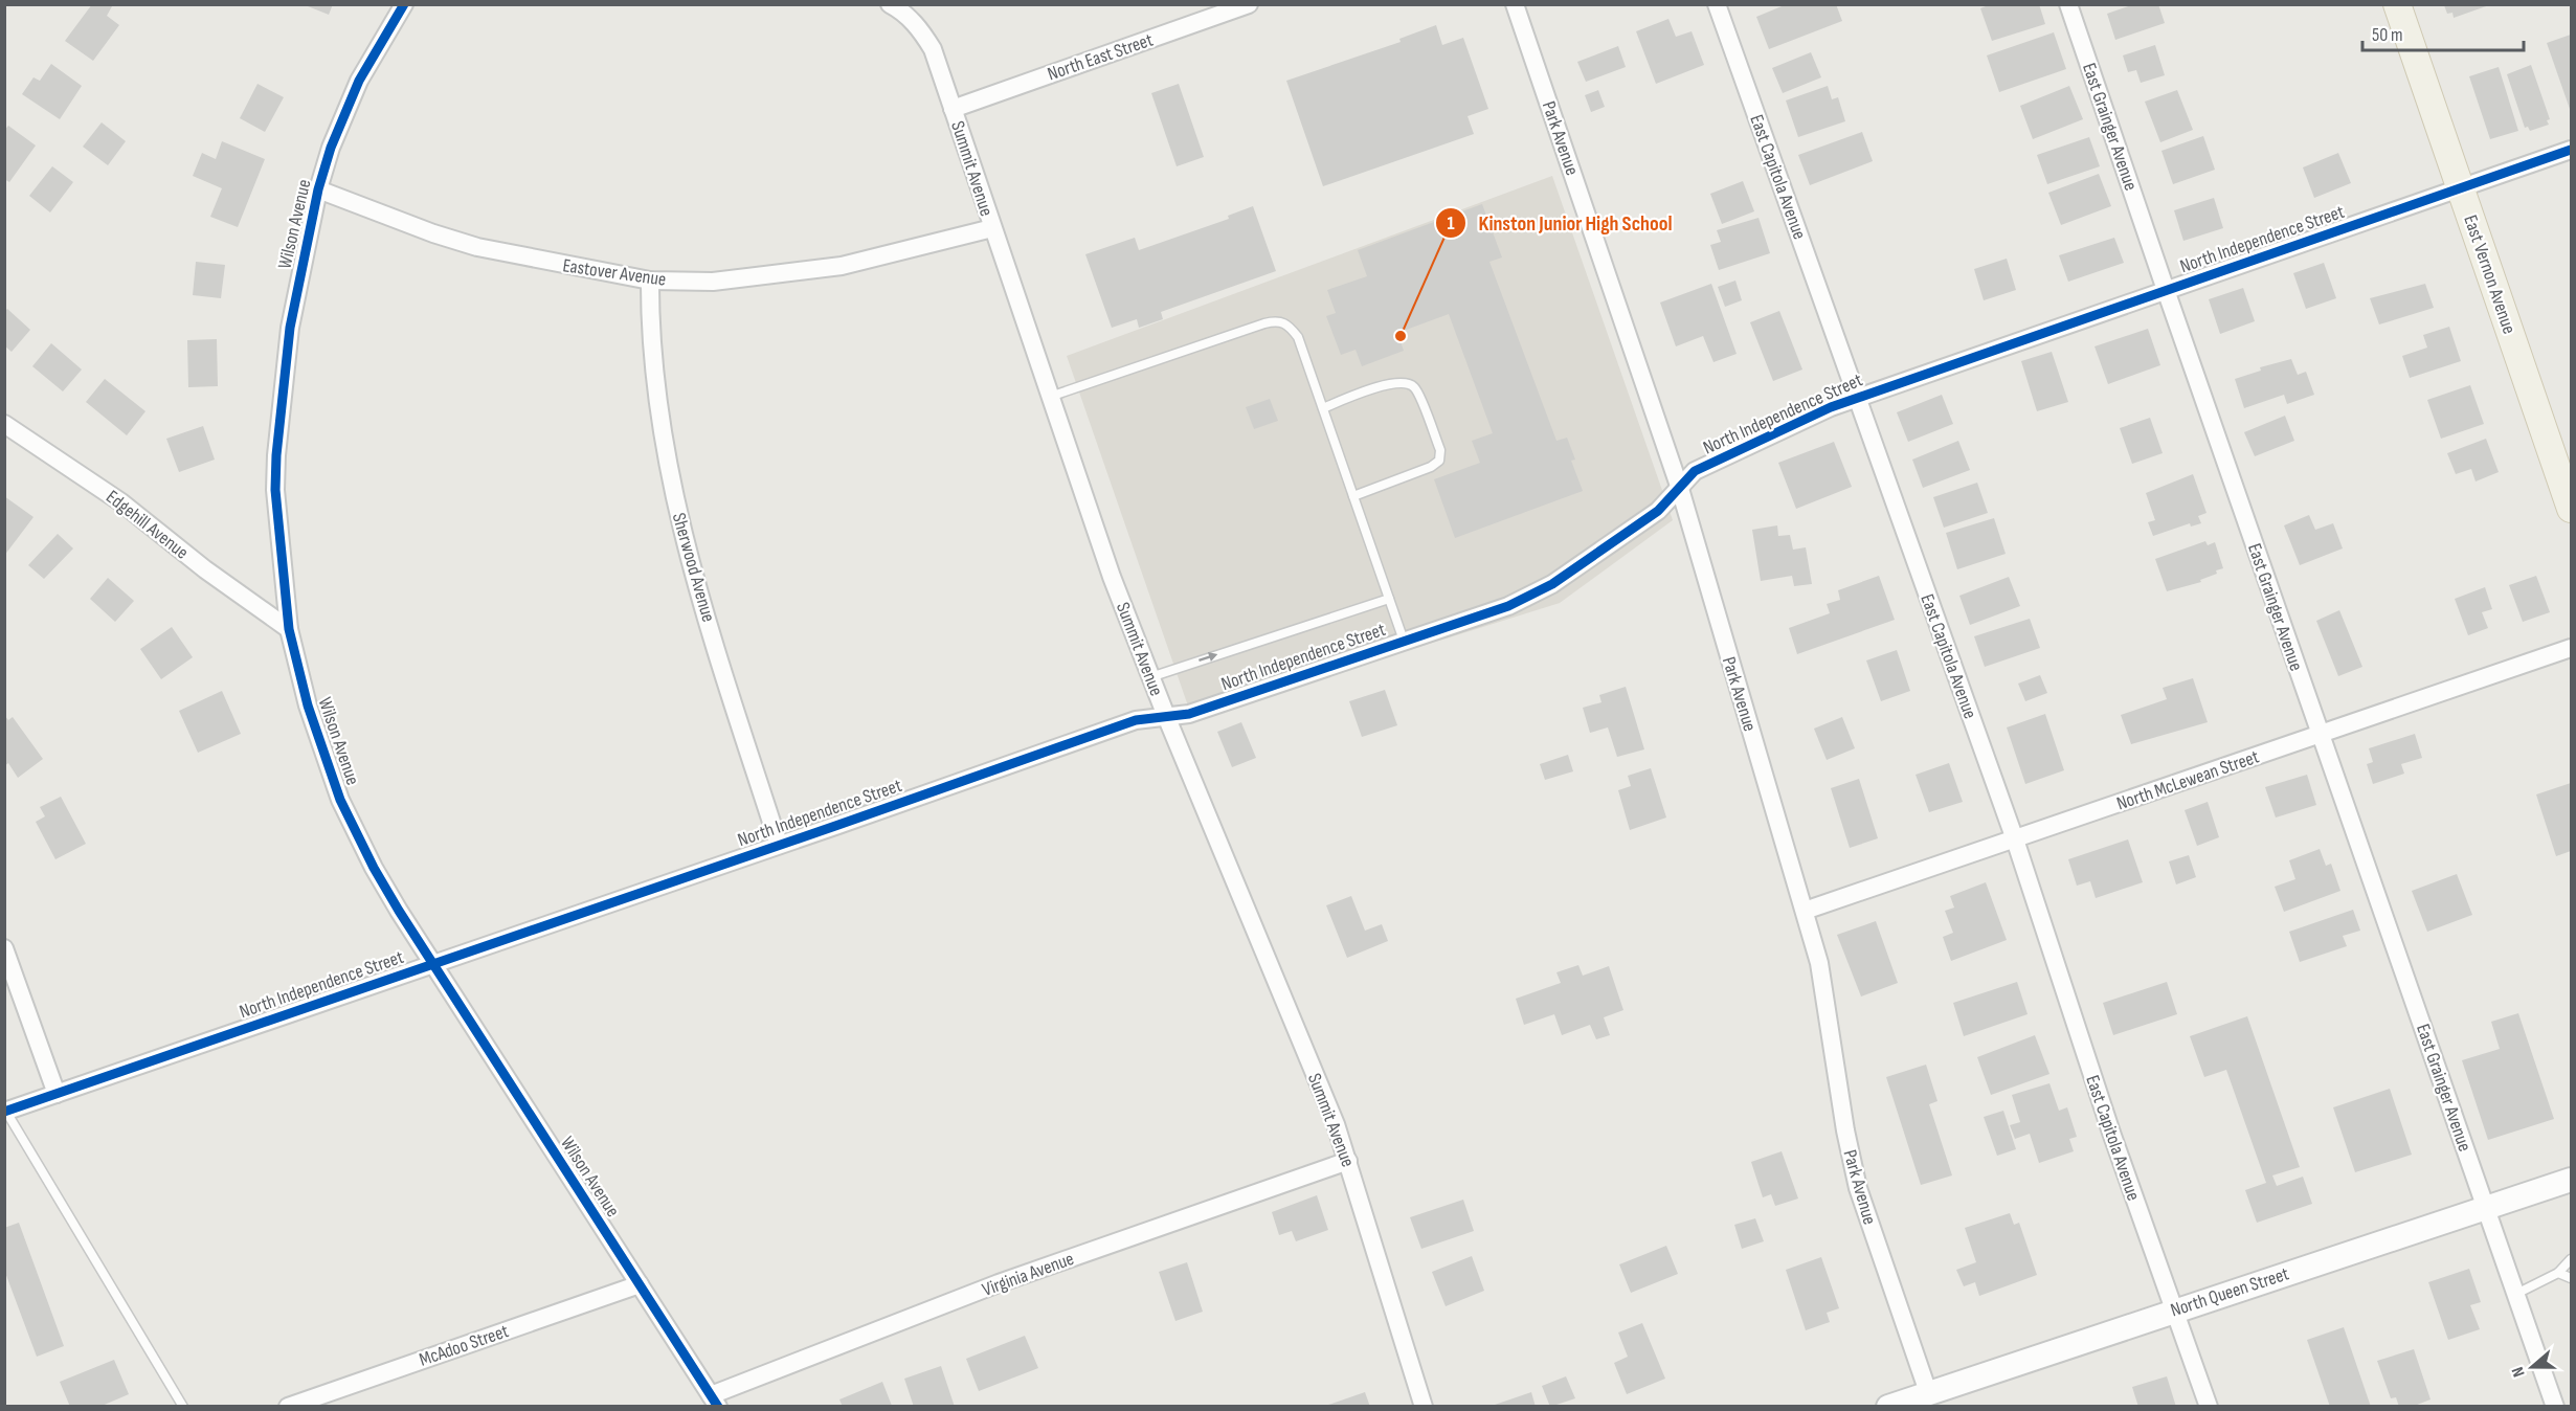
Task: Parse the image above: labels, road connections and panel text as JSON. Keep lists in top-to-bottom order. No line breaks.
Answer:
{"streets":{"main road":["East Vernon Avenue","North Queen Street"],"street":["North East Street","East Grainger Avenue","Park Avenue","Summit Avenue","East Capitola Avenue","Wilson Avenue","North Independence Street","Eastover Avenue","Edgehill Avenue","Sherwood Avenue","North McLewean Street","Virginia Avenue","McAdoo Street"]},"crossings":[["North East Street","Summit Avenue"],["East Grainger Avenue","North Independence Street"],["East Grainger Avenue","North McLewean Street"],["East Grainger Avenue","North Queen Street"],["Park Avenue","North Independence Street"],["Park Avenue","North McLewean Street"],["Park Avenue","North Queen Street"],["Summit Avenue","North Independence Street"],["Summit Avenue","Eastover Avenue"],["Summit Avenue","Virginia Avenue"],["East Capitola Avenue","North Independence Street"],["East Capitola Avenue","North McLewean Street"],["East Capitola Avenue","North Queen Street"],["Wilson Avenue","North Independence Street"],["Wilson Avenue","Eastover Avenue"],["Wilson Avenue","Edgehill Avenue"],["Wilson Avenue","Virginia Avenue"],["Wilson Avenue","McAdoo Street"],["North Independence Street","East Vernon Avenue"],["North Independence Street","Sherwood Avenue"],["Eastover Avenue","Sherwood Avenue"]],"places":["Kinston Junior High School"],"scale_bar":"50 m","north":"left"}
